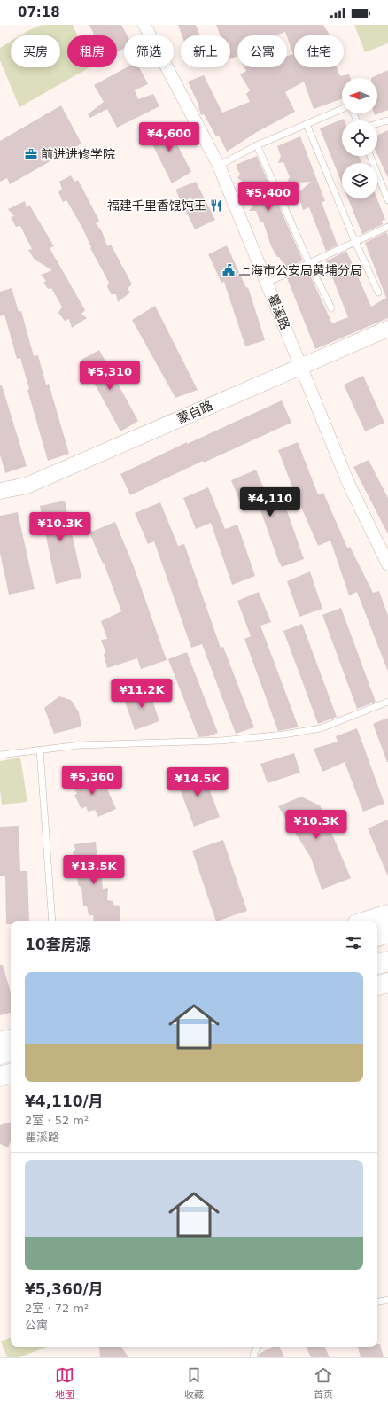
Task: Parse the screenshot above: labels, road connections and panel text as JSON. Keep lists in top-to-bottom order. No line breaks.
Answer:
{"streets":{"street":["瞿溪路","蒙自路"]},"crossings":[["瞿溪路","蒙自路"]],"places":{"office":["前进进修学院"],"restaurant":["福建千里香馄饨王"],"public building":["上海市公安局黄埔分局"]},"north":"left","page":{"status":"07:18","chip":["买房","租房","筛选","新上","公寓","住宅"],"price":["¥4,600","¥5,400","¥5,310","¥4,110","¥10.3K","¥11.2K","¥5,360","¥14.5K","¥10.3K","¥13.5K"],"heading":"10套房源","list":[{"name":"¥4,110/月","note":"2室 · 52 m² · 瞿溪路"},{"name":"¥5,360/月","note":"2室 · 72 m² · 公寓"}],"tabs":["地图","收藏","首页"]}}
